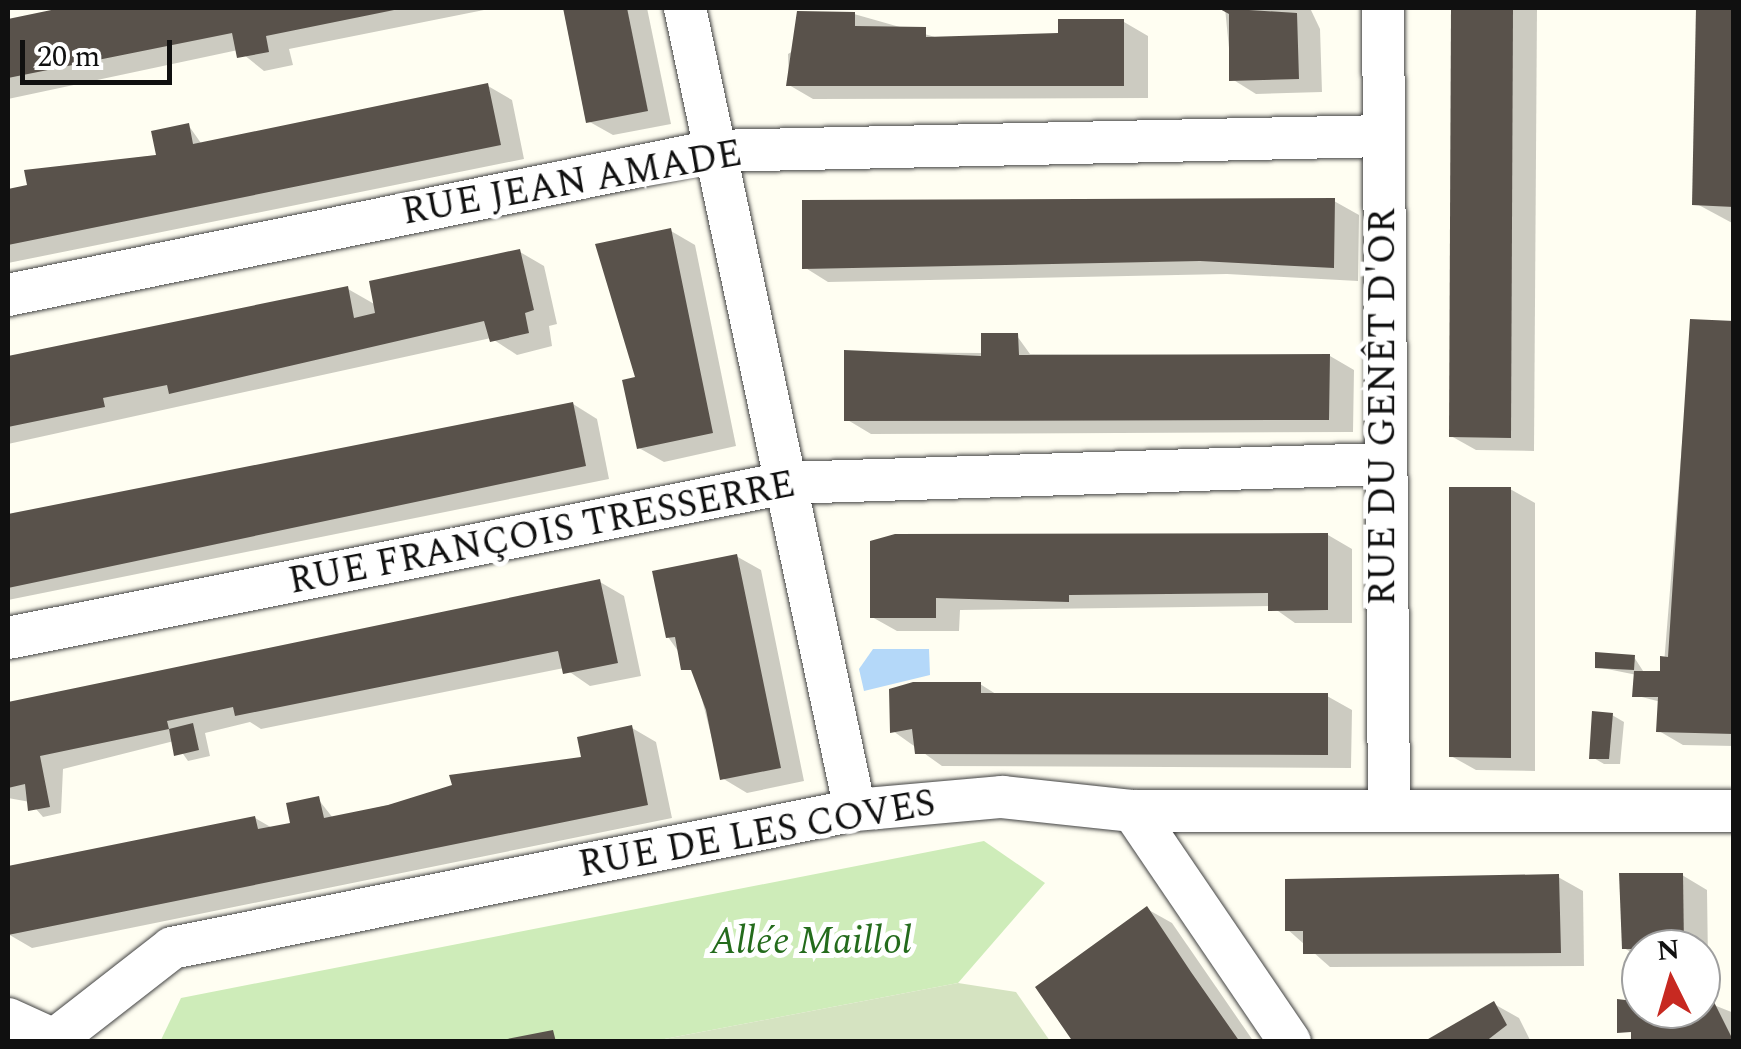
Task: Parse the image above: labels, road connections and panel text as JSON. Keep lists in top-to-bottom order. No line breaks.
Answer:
{"streets":{"street":["RUE JEAN AMADE","RUE DU GENÊT D'OR","RUE FRANÇOIS TRESSERRE","RUE DE LES COVES"]},"crossings":[["RUE JEAN AMADE","RUE DU GENÊT D'OR"],["RUE DU GENÊT D'OR","RUE FRANÇOIS TRESSERRE"],["RUE DU GENÊT D'OR","RUE DE LES COVES"]],"parks":["Allée Maillol"],"scale_bar":"20 m","north":"top"}
